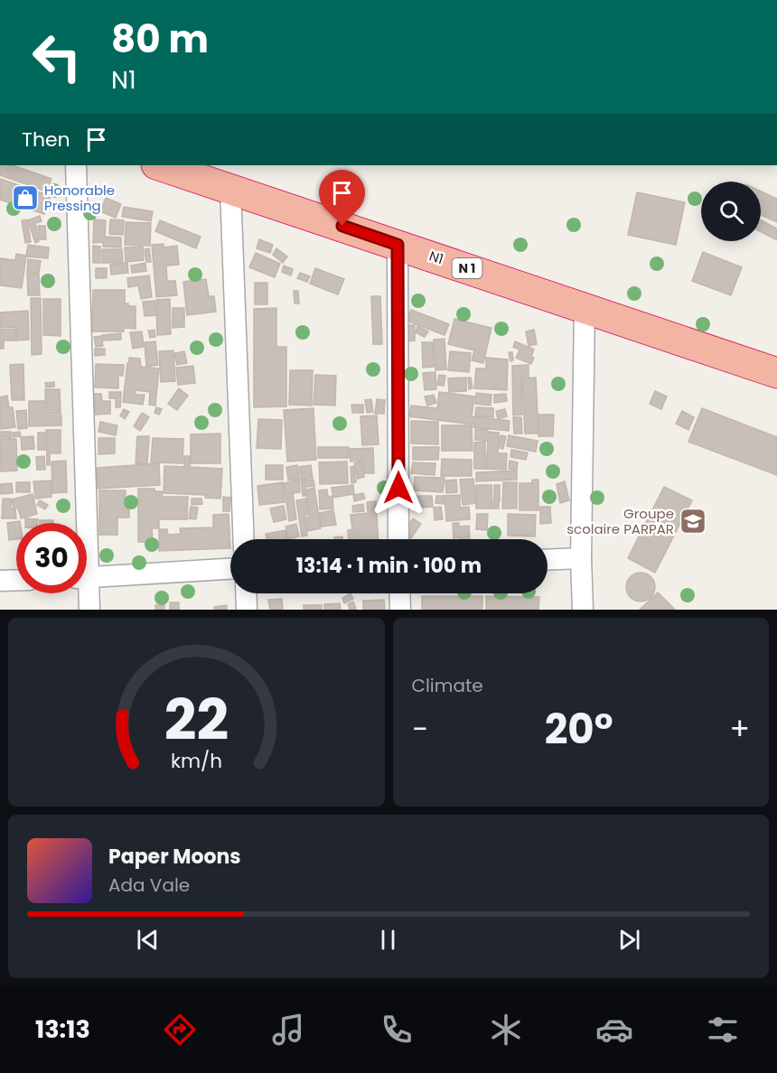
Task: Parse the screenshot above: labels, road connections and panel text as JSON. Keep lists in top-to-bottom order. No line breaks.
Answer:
{"streets":{"highway":["N1","N 1"]},"places":{"shop":["Honorable Pressing"],"school or university":["Groupe scolaire PARPAR"]},"page":{"turn":["80 m","N1"],"then":"Then","limit":"30","trip":"13:14 · 1 min · 100 m","tile":"Climate","heat":["−","20°","+"],"song":["Paper Moons","Ada Vale"],"tabs":"13:13","gauge":["22","km/h"]}}
